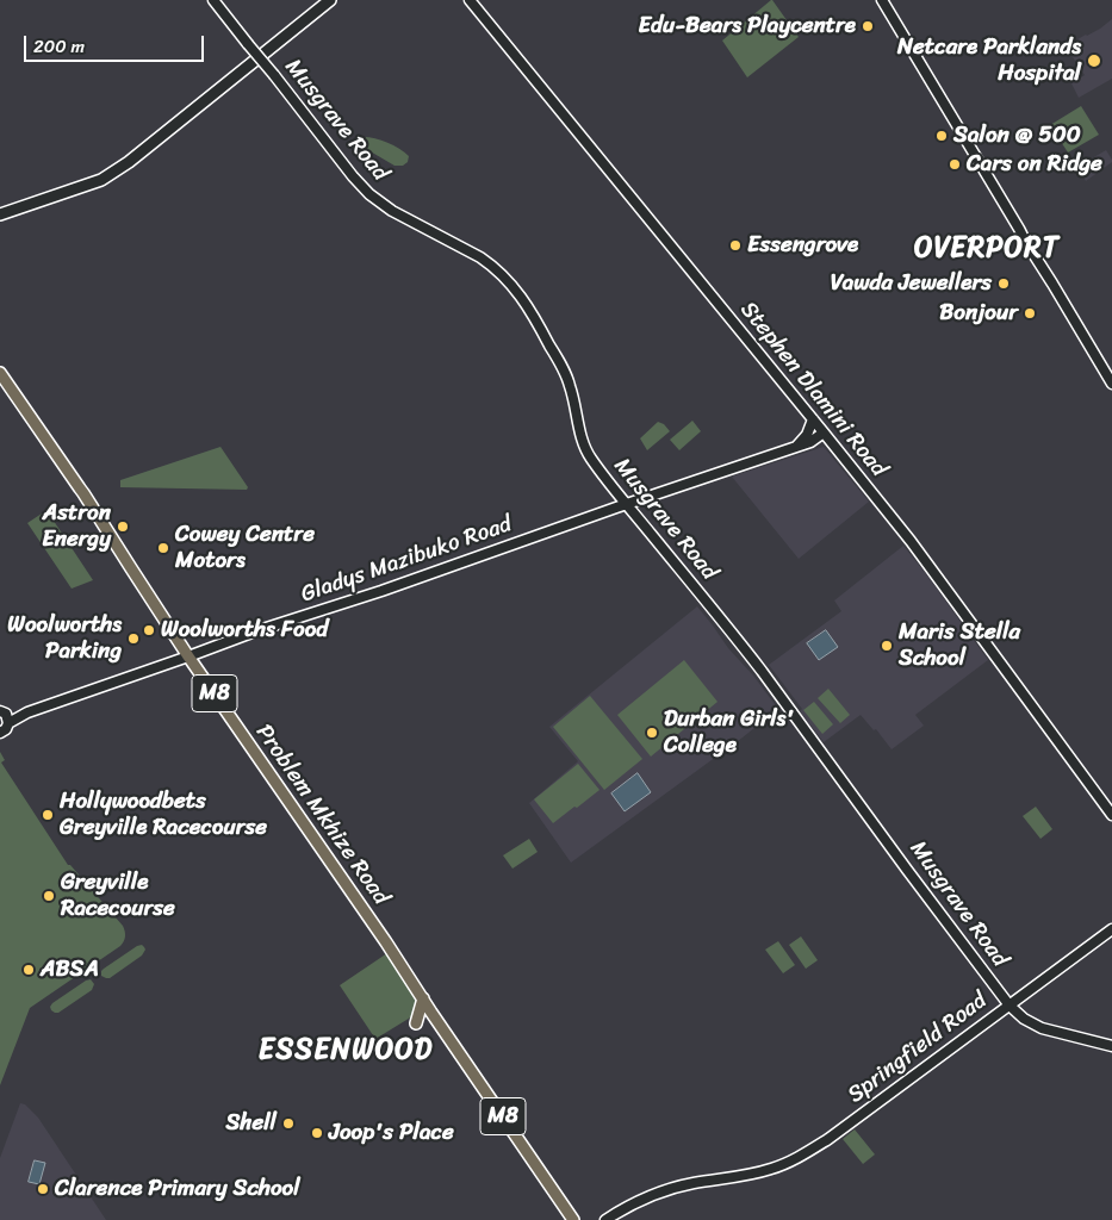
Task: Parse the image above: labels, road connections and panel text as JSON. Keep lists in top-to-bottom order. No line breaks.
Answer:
{"streets":{"main road":["M8","Problem Mkhize Road"],"street":["Musgrave Road","Stephen Dlamini Road","Gladys Mazibuko Road","Springfield Road"]},"crossings":[["Musgrave Road","Gladys Mazibuko Road"],["Musgrave Road","Springfield Road"],["Stephen Dlamini Road","Gladys Mazibuko Road"],["Gladys Mazibuko Road","Problem Mkhize Road"]],"districts":["OVERPORT","ESSENWOOD"],"places":["Edu-Bears Playcentre","Netcare Parklands Hospital","Salon @ 500","Cars on Ridge","Essengrove","Vawda Jewellers","Bonjour","Astron Energy","Cowey Centre Motors","Woolworths Food","Woolworths Parking","Maris Stella School","Durban Girls' College","Hollywoodbets Greyville Racecourse","Greyville Racecourse","ABSA","Shell","Joop's Place","Clarence Primary School"],"scale_bar":"200 m"}
